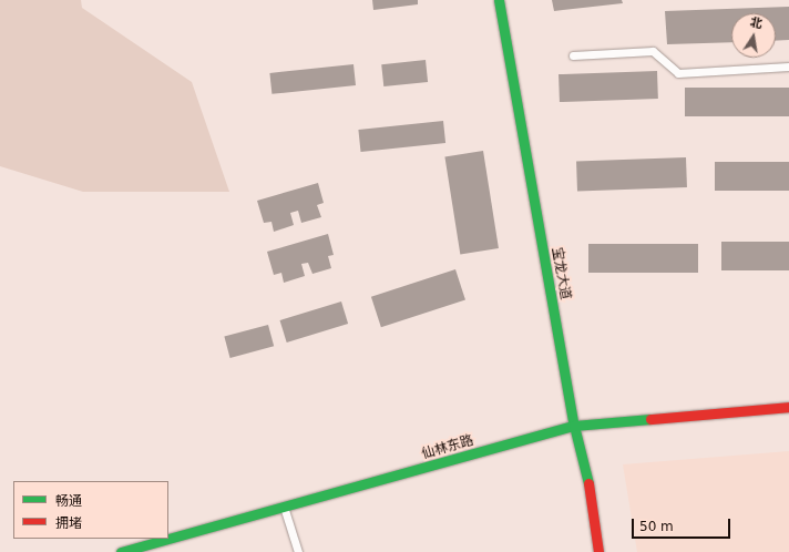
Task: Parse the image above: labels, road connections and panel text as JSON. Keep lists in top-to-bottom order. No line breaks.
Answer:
{"streets":{"street":["宝龙大道","仙林东路"]},"crossings":[["宝龙大道","仙林东路"]],"legend":["畅通","拥堵"],"scale_bar":"50 m","north":"top"}
